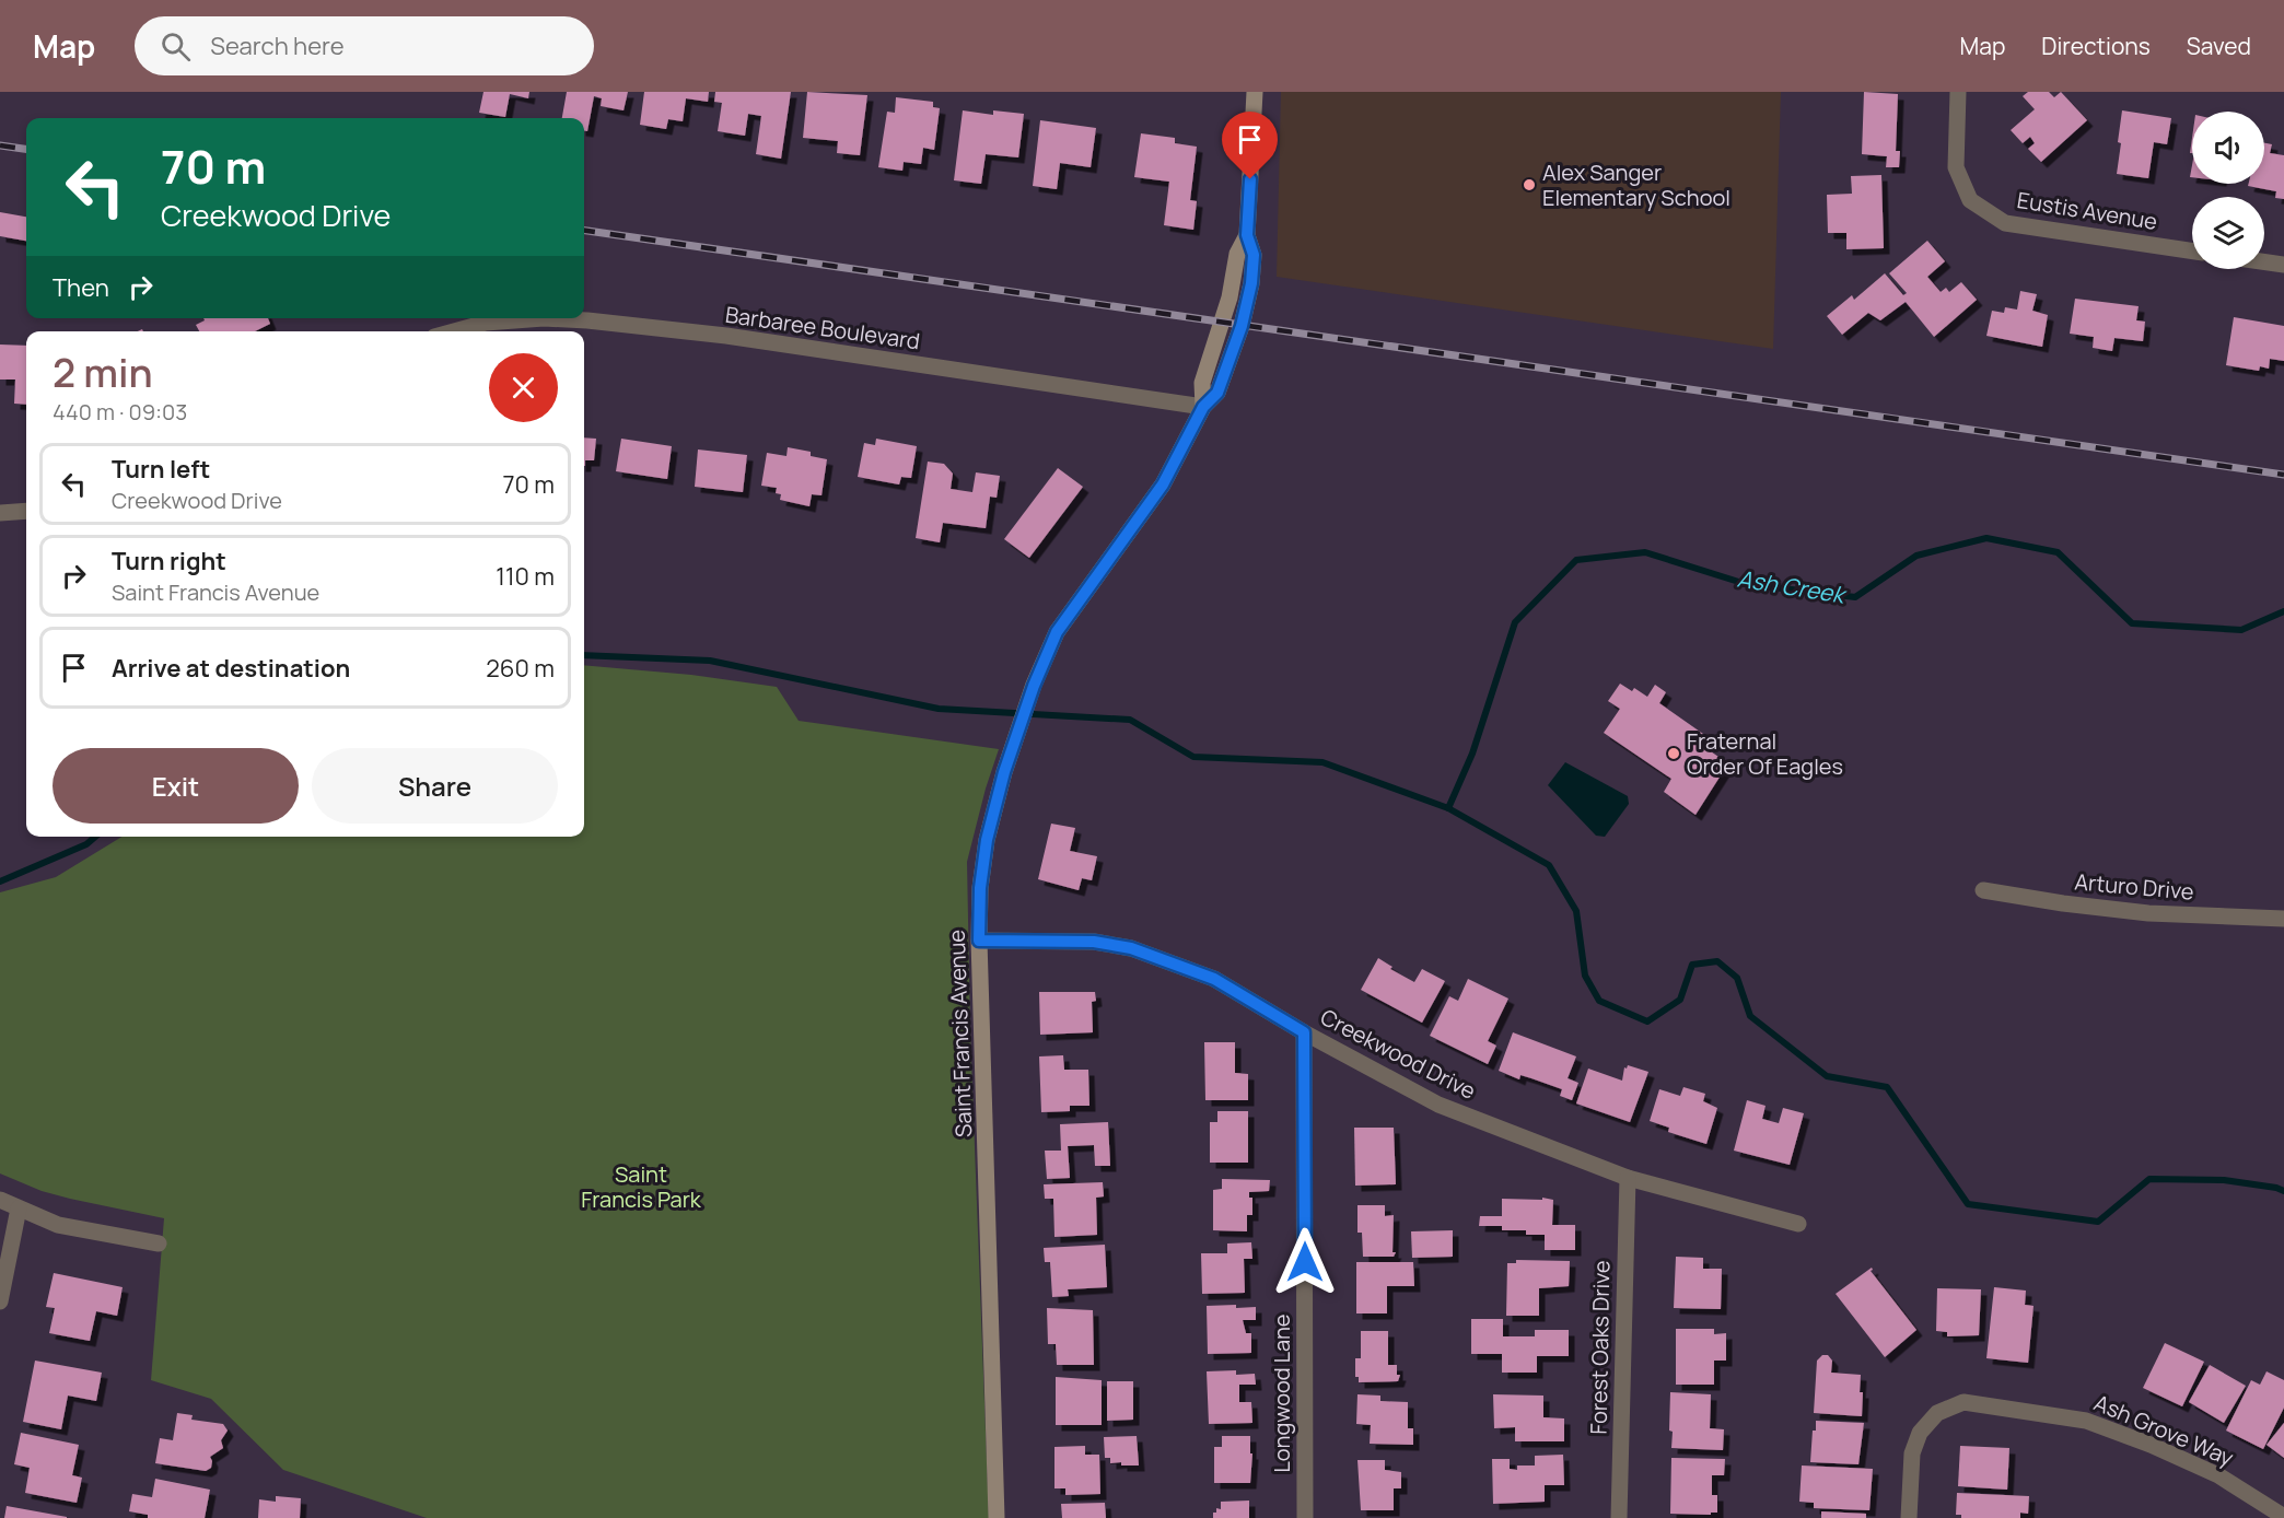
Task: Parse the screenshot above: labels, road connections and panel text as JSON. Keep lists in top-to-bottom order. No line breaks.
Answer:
{"streets":{"street":["Eustis Avenue","Barbaree Boulevard","Arturo Drive","Saint Francis Avenue","Creekwood Drive","Forest Oaks Drive","Longwood Lane","Ash Grove Way"]},"crossings":[["Barbaree Boulevard","Saint Francis Avenue"],["Saint Francis Avenue","Creekwood Drive"],["Creekwood Drive","Forest Oaks Drive"],["Creekwood Drive","Longwood Lane"]],"water":["Ash Creek"],"parks":["Saint Francis Park"],"places":["Alex Sanger Elementary School","Fraternal Order Of Eagles"],"page":{"header":"Map","search":"Search here","nav":["Map","Directions","Saved"],"turn":["70 m","Creekwood Drive"],"then":"Then","heading":["2 min","440 m · 09:03"],"list":[{"name":"Turn left","note":"Creekwood Drive","value":"70 m"},{"name":"Turn right","note":"Saint Francis Avenue","value":"110 m"},{"name":"Arrive at destination","value":"260 m"}],"buttons":["Exit","Share"]}}
